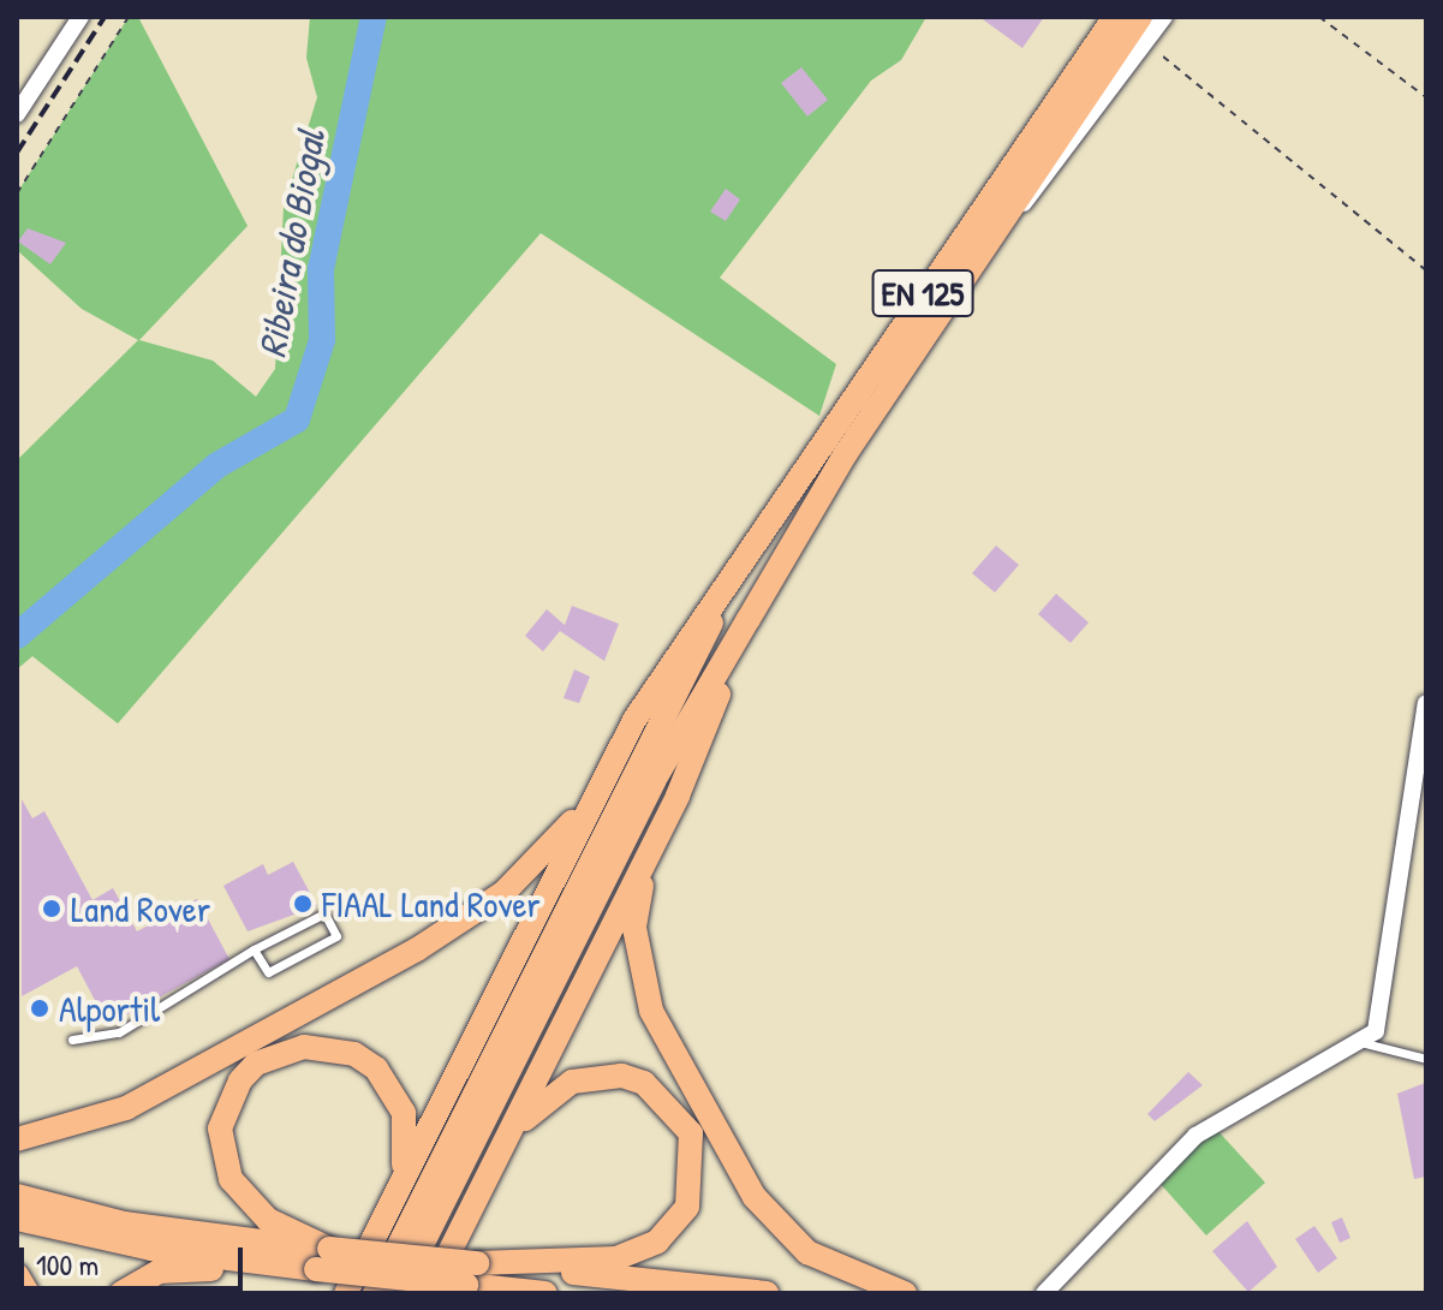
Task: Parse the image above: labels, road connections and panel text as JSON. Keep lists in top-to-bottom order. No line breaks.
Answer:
{"streets":{"main road":["EN 125"]},"water":["Ribeira do Biogal"],"places":["FIAAL Land Rover","Land Rover","Alportil"],"scale_bar":"100 m"}
